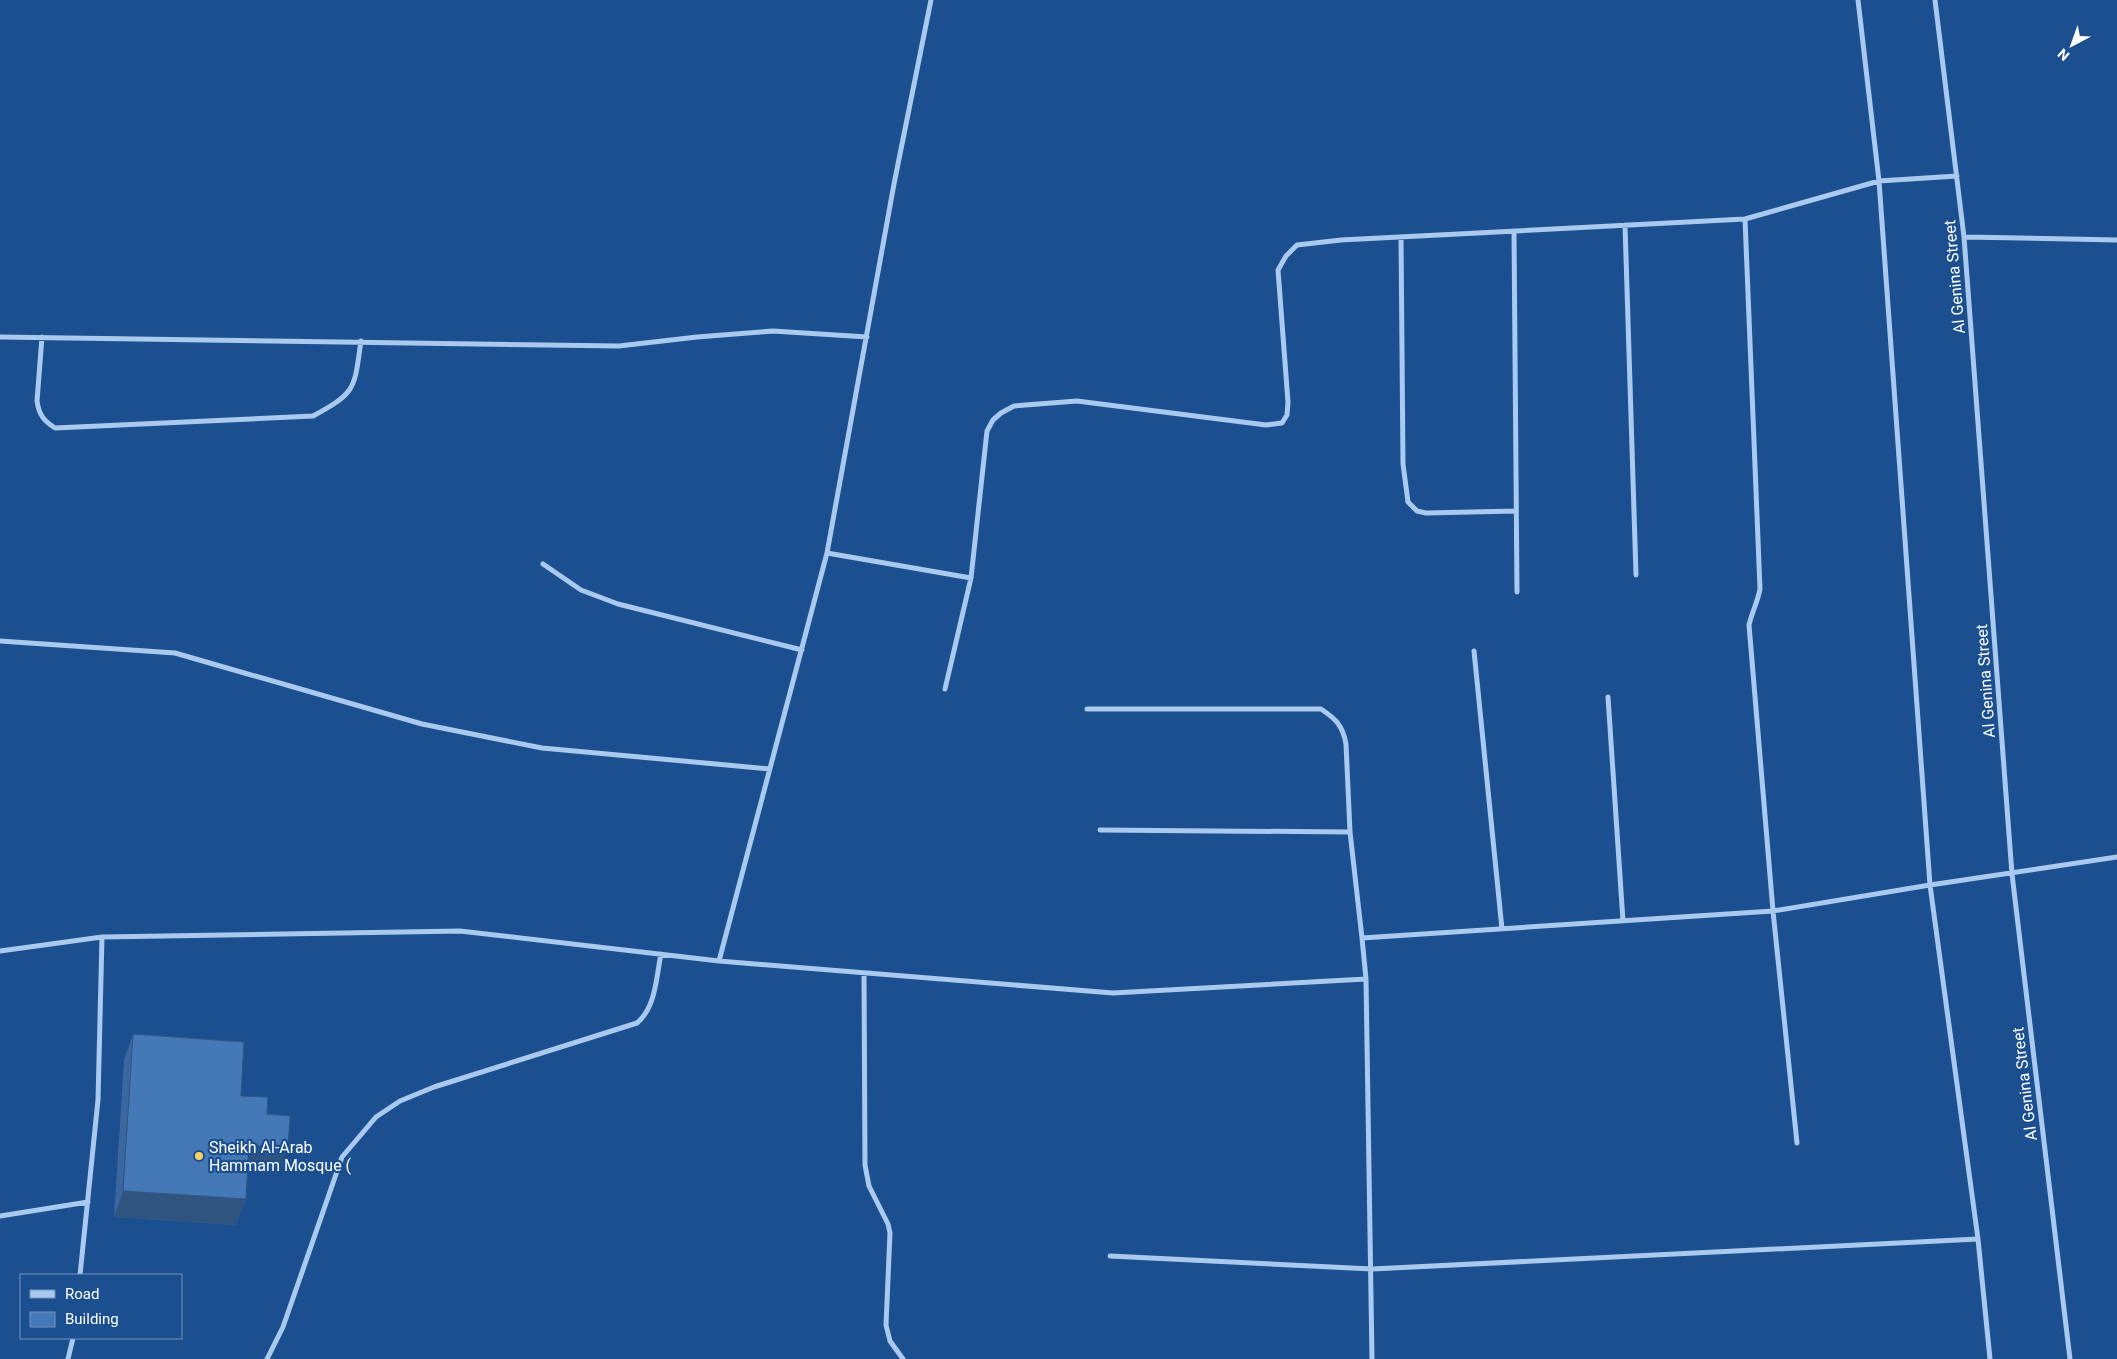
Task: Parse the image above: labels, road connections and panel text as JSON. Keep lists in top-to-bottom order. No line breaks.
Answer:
{"streets":{"street":["Al Genina Street"]},"places":["Sheikh Al-Arab Hammam Mosque ("],"legend":["Road","Building"],"north":"bottom left"}
